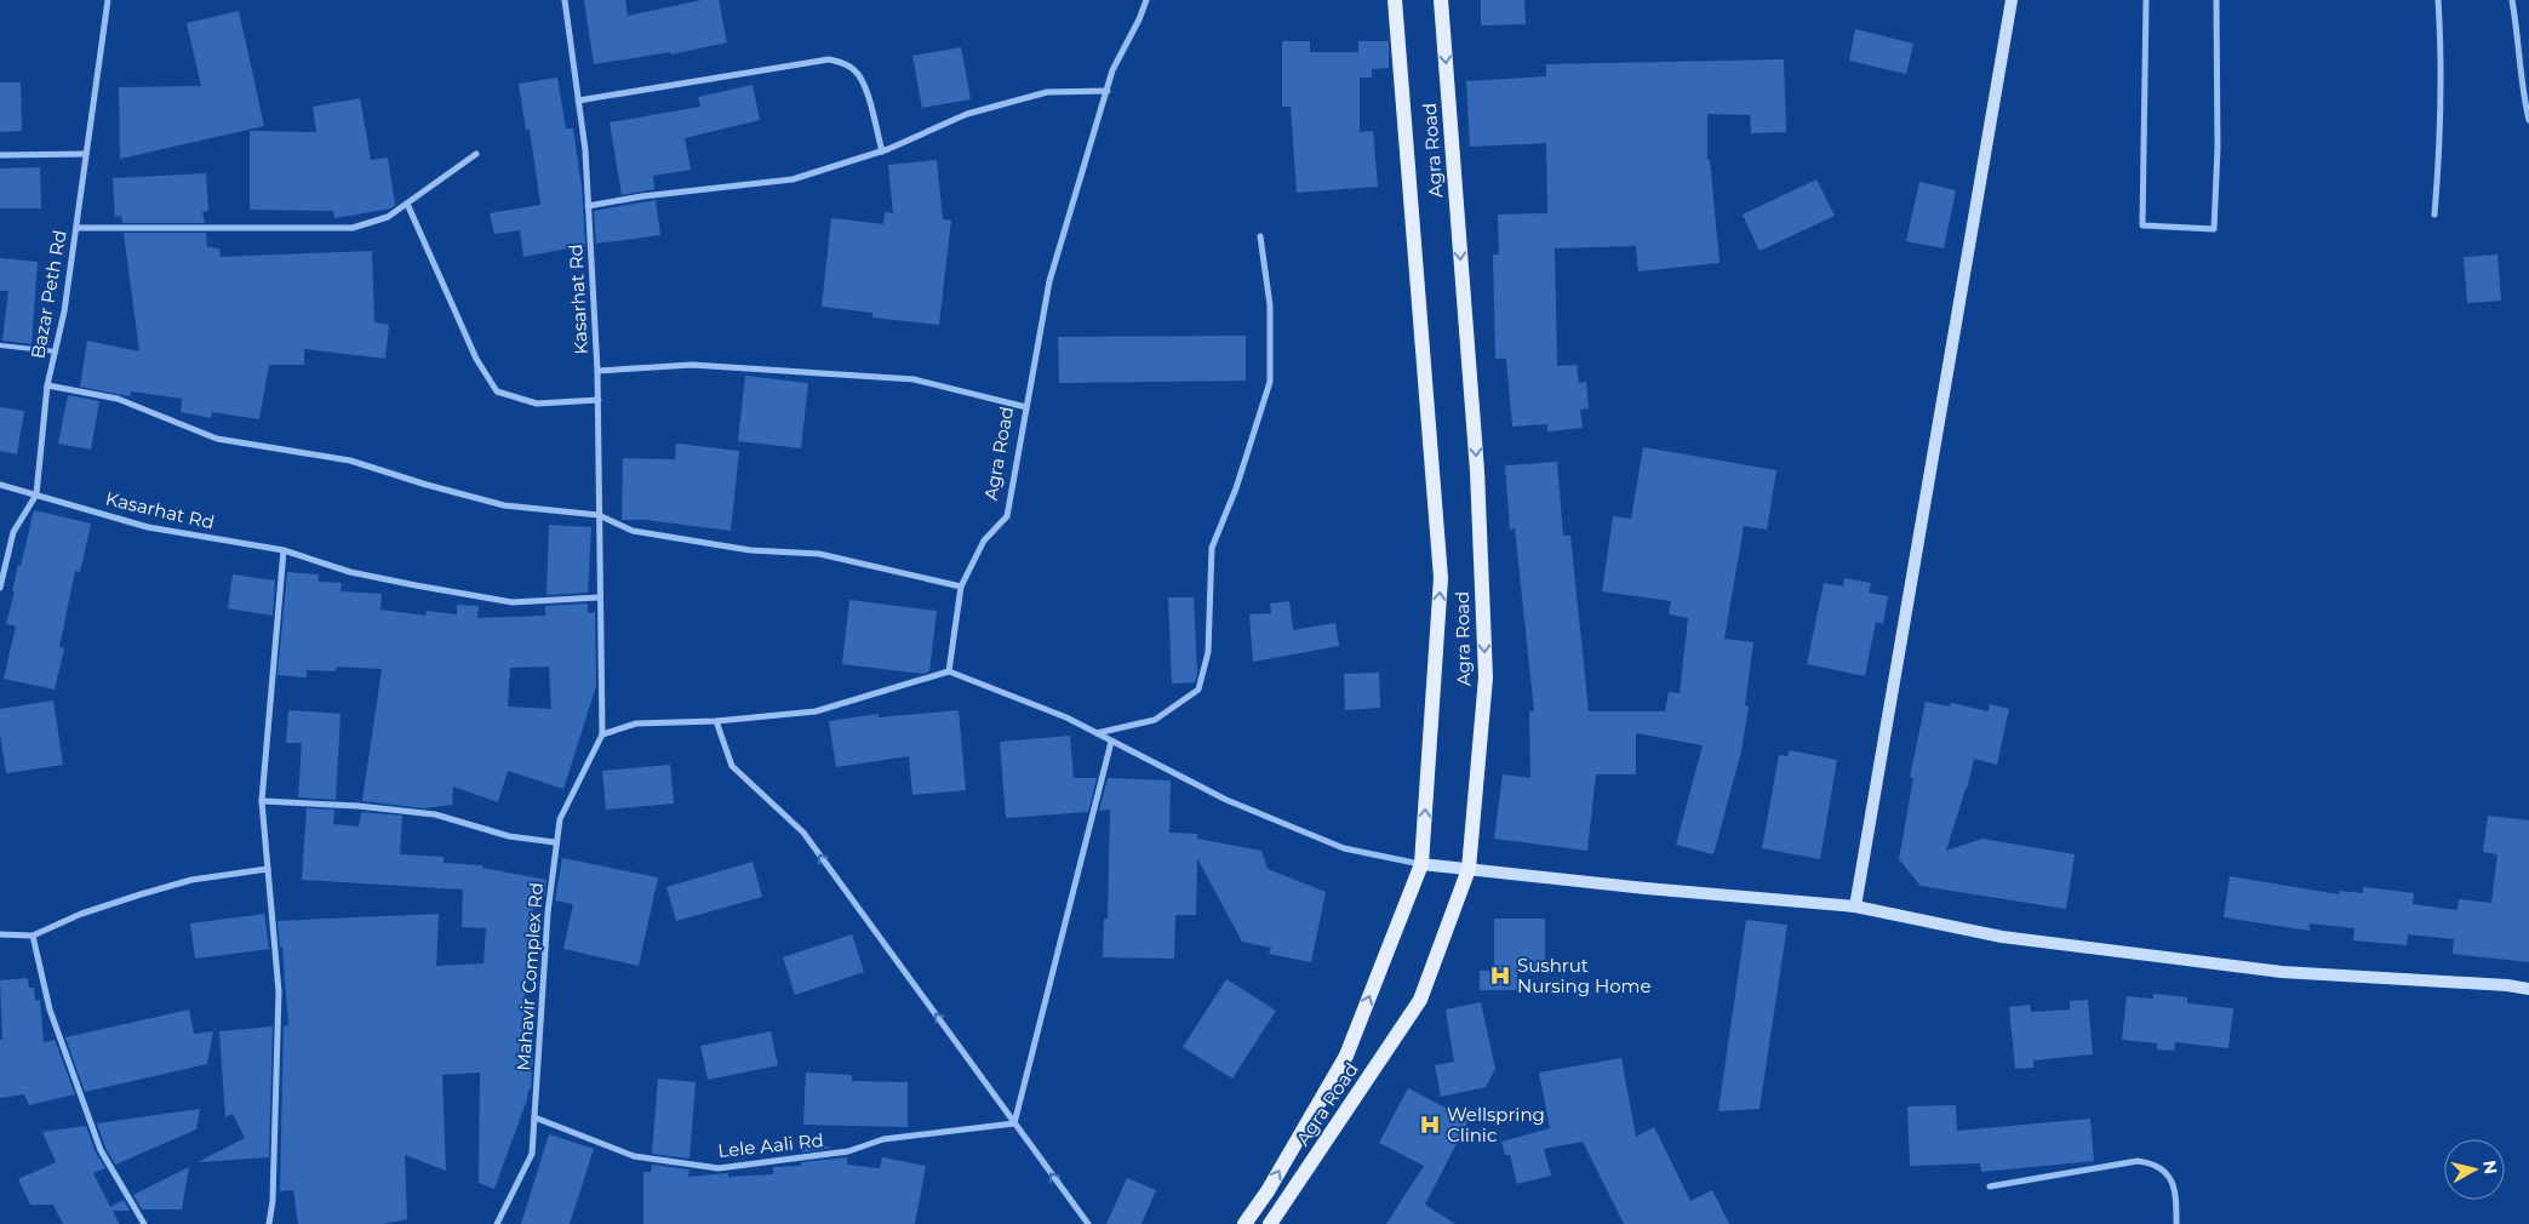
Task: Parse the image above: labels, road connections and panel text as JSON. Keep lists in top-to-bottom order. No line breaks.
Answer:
{"streets":{"main road":["Agra Road"],"street":["Bazar Peth Rd","Kasarhat Rd","Mahavir Complex Rd","Lele Aali Rd"]},"crossings":[["Bazar Peth Rd","Kasarhat Rd"],["Kasarhat Rd","Mahavir Complex Rd"],["Mahavir Complex Rd","Lele Aali Rd"]],"places":{"hospital":["Sushrut Nursing Home","Wellspring Clinic"]},"north":"right"}
